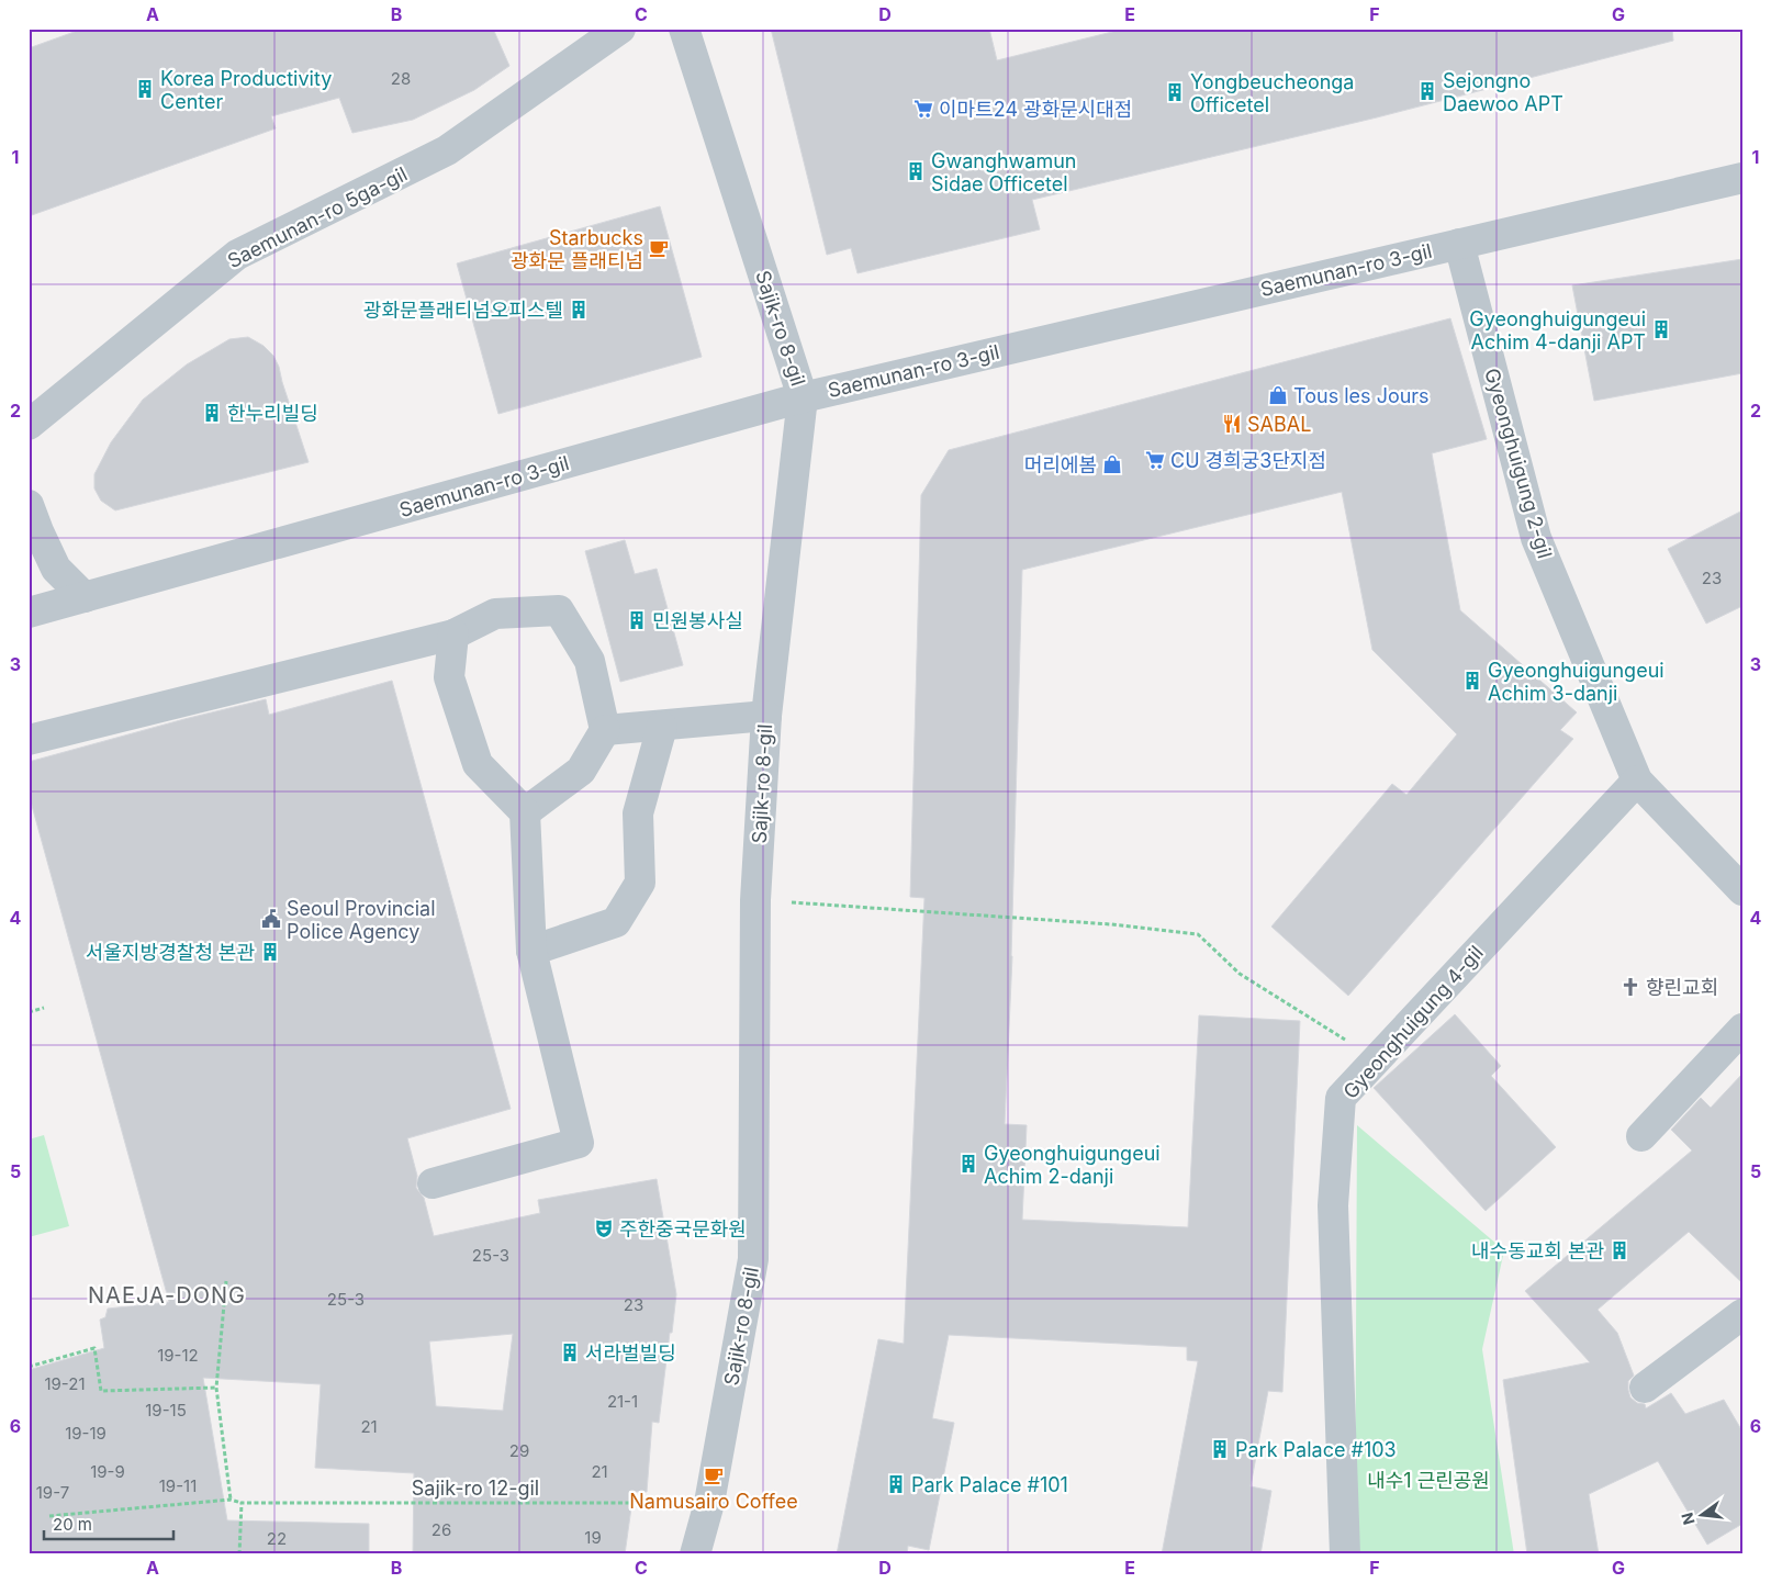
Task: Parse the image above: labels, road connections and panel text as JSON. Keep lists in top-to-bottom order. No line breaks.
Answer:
{"streets":{"street":["Saemunan-ro 5ga-gil","Saemunan-ro 3-gil","Sajik-ro 8-gil","Gyeonghuigung 2-gil","Gyeonghuigung 4-gil"],"path":["Sajik-ro 12-gil"]},"crossings":[["Saemunan-ro 3-gil","Sajik-ro 8-gil"],["Saemunan-ro 3-gil","Gyeonghuigung 2-gil"],["Sajik-ro 8-gil","Sajik-ro 12-gil"],["Gyeonghuigung 2-gil","Gyeonghuigung 4-gil"]],"districts":["NAEJA-DONG"],"parks":["내수1 근린공원"],"places":{"building":["Korea Productivity Center","Sejongno Daewoo APT","Yongbeucheonga Officetel","Gwanghwamun Sidae Officetel","광화문플래티넘오피스텔","Gyeonghuigungeui Achim 4-danji APT","한누리빌딩","민원봉사실","Gyeonghuigungeui Achim 3-danji","서울지방경찰청 본관","Gyeonghuigungeui Achim 2-danji","내수동교회 본관","서라벌빌딩","Park Palace #103","Park Palace #101"],"supermarket":["이마트24 광화문시대점","CU 경희궁3단지점"],"cafe":["Starbucks 광화문 플래티넘","Namusairo Coffee"],"shop":["Tous les Jours","머리에봄"],"restaurant":["SABAL"],"public building":["Seoul Provincial Police Agency"],"church":["향린교회"],"theatre":["주한중국문화원"]},"house_numbers":["28","23","25-3","25-3","23","19-12","19-21","21-1","19-15","21","19-19","29","19-9","21","19-11","19-7","26","19","22"],"scale_bar":"20 m","north":"left","grid":{"columns":["A","B","C","D","E","F","G"],"rows":["1","2","3","4","5","6"]}}
